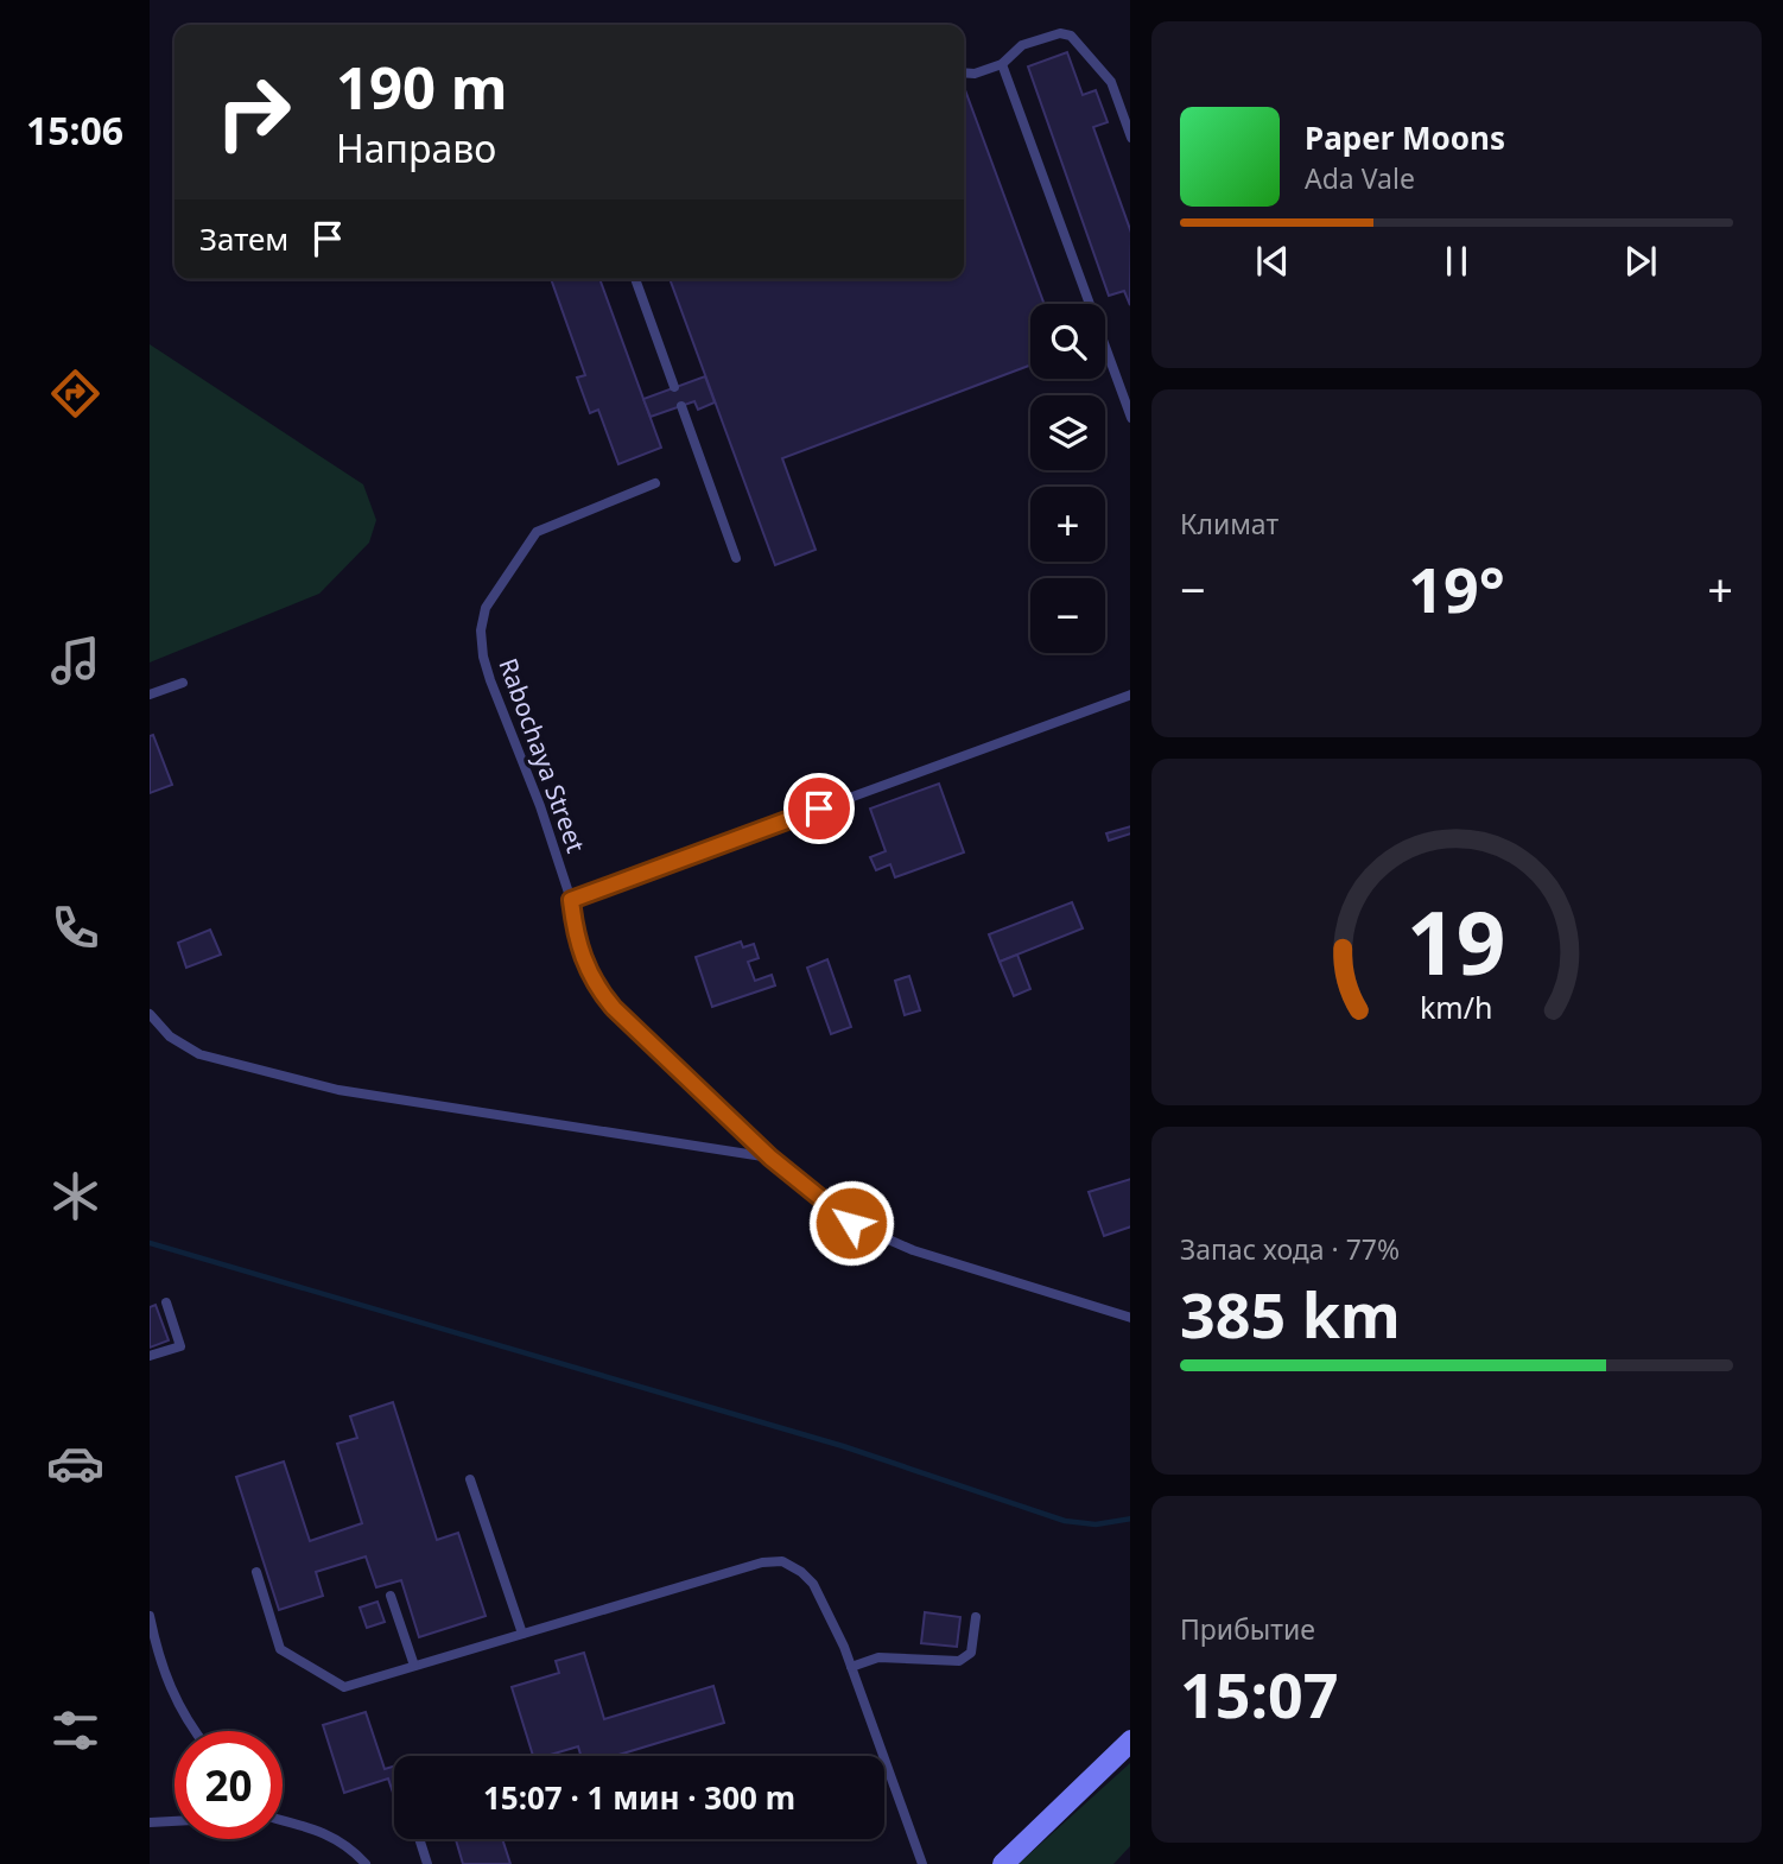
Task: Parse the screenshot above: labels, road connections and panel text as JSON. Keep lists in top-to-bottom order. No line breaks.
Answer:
{"streets":{"lane":["Rabochaya Street"]},"page":{"tabs":"15:06","turn":["190 m","Направо"],"song":["Paper Moons","Ada Vale"],"then":"Затем","map_buttons":["+","−"],"tile":["Климат",["Запас хода · 77%","385 km"],["Прибытие","15:07"]],"heat":["−","19°","+"],"limit":"20","trip":"15:07 · 1 мин · 300 m","gauge":["19","km/h"]}}
